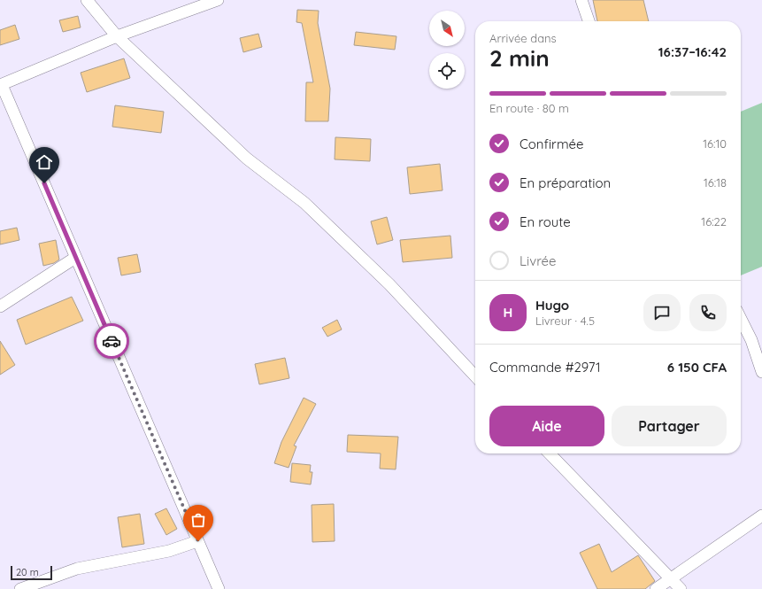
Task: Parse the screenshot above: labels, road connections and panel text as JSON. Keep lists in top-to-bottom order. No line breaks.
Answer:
{"scale_bar":"20 m","north":"bottom right","page":{"heading":["2 min","Arrivée dans","16:37–16:42"],"panel":["Hugo","Livreur · 4.5","Commande #2971","6 150 CFA"],"bar":"En route · 80 m","list":[["Confirmée","16:10"],["En préparation","16:18"],["En route","16:22"],"Livrée"],"round":"H","buttons":["Aide","Partager"],"scale":"20 m"}}
